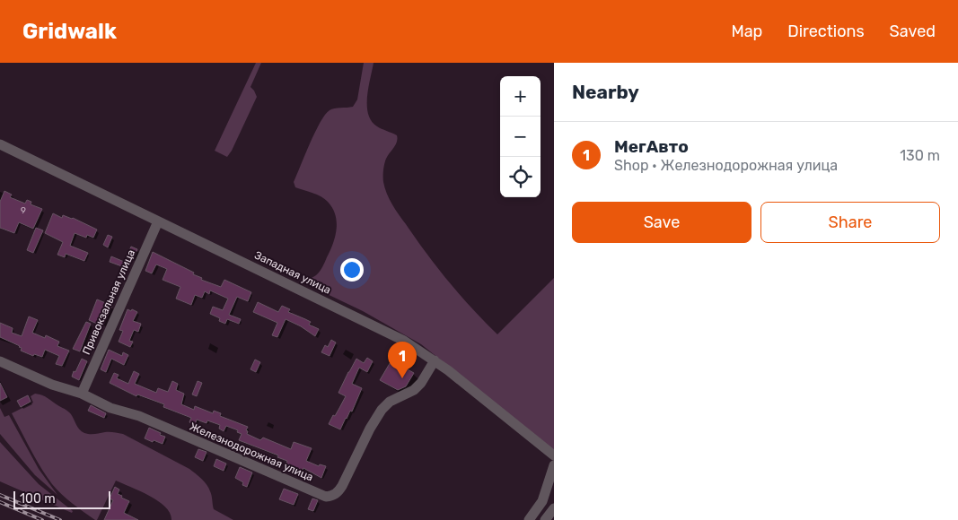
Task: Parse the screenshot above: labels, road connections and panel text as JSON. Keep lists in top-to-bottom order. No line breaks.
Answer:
{"streets":{"street":["Западная улица","Привокзальная улица","Железнодорожная улица"]},"crossings":[["Западная улица","Привокзальная улица"],["Западная улица","Железнодорожная улица"],["Привокзальная улица","Железнодорожная улица"]],"house_numbers":["9"],"scale_bar":"100 m","page":{"header":"Gridwalk","nav":["Map","Directions","Saved"],"heading":"Nearby","map_buttons":["+","−"],"list":[{"mark":"1","name":"МегАвто","note":"Shop · Железнодорожная улица","value":"130 m"}],"buttons":["Save","Share"],"pins":"1","scale":"100 m"}}
